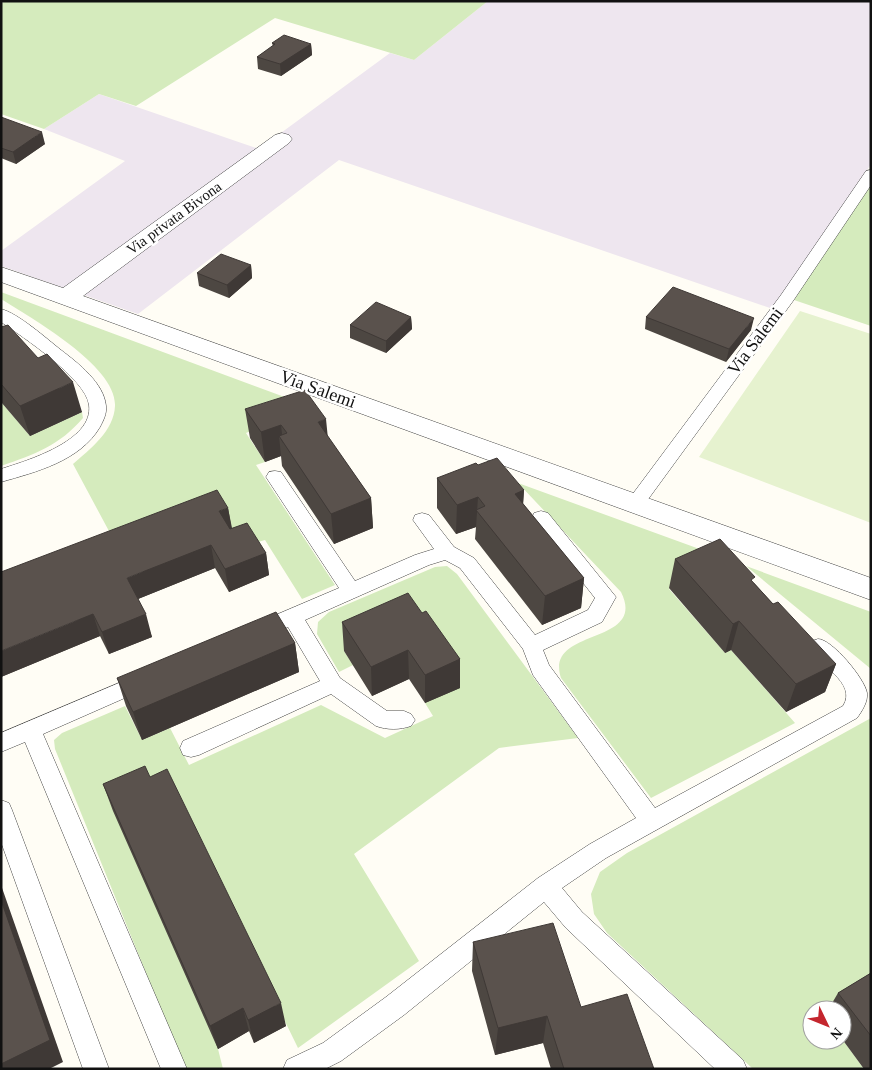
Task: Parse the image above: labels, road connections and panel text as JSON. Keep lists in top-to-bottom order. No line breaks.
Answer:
{"streets":{"street":["Via privata Bivona","Via Salemi"]},"crossings":[["Via privata Bivona","Via Salemi"]],"north":"bottom right"}
